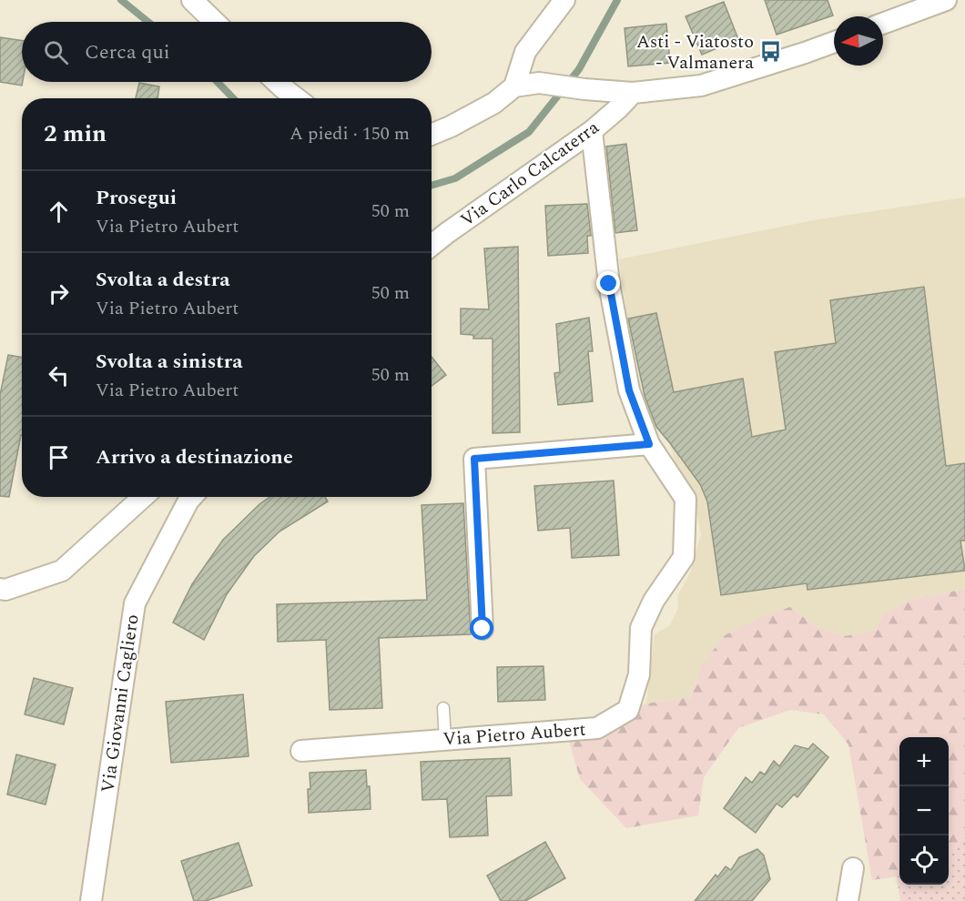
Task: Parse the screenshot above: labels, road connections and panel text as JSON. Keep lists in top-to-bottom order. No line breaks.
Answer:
{"streets":{"street":["Via Carlo Calcaterra","Via Giovanni Cagliero","Via Pietro Aubert"]},"crossings":[["Via Carlo Calcaterra","Via Pietro Aubert"]],"places":{"bus stop":["Asti - Viatosto - Valmanera"]},"north":"left","page":{"search":"Cerca qui","heading":["2 min","A piedi · 150 m"],"list":[["Prosegui","Via Pietro Aubert","50 m"],["Svolta a destra","Via Pietro Aubert","50 m"],["Svolta a sinistra","Via Pietro Aubert","50 m"],"Arrivo a destinazione"],"map_buttons":["+","−"]}}
